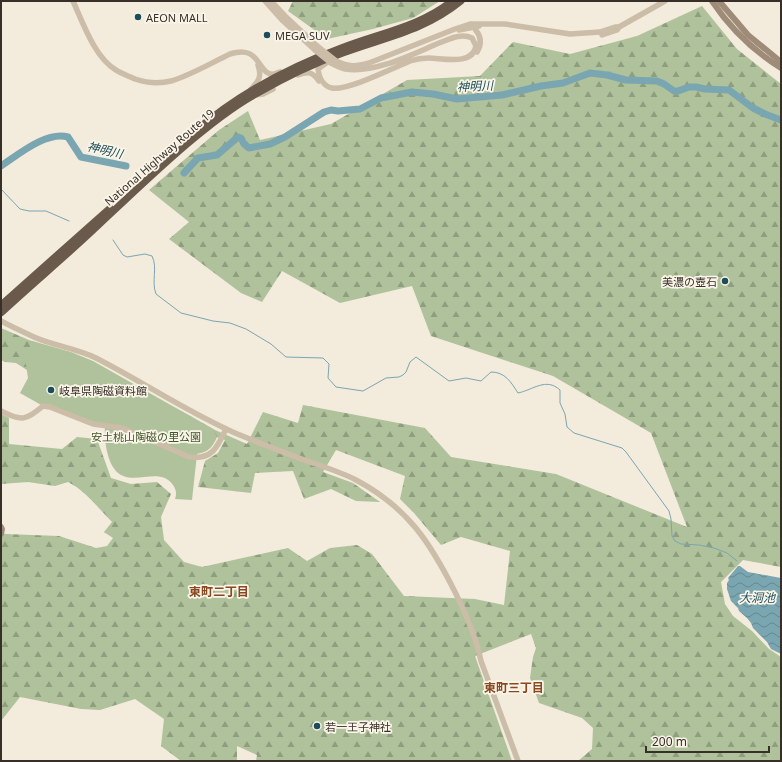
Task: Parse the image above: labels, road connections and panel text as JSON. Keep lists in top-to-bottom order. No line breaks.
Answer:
{"streets":{"highway":["National Highway Route 19"]},"districts":["東町二丁目","東町三丁目"],"water":["神明川","大洞池"],"parks":["安土桃山陶磁の里公園"],"places":["AEON MALL","MEGA SUV","美濃の壺石","岐阜県陶磁資料館","若一王子神社"],"scale_bar":"200 m"}
